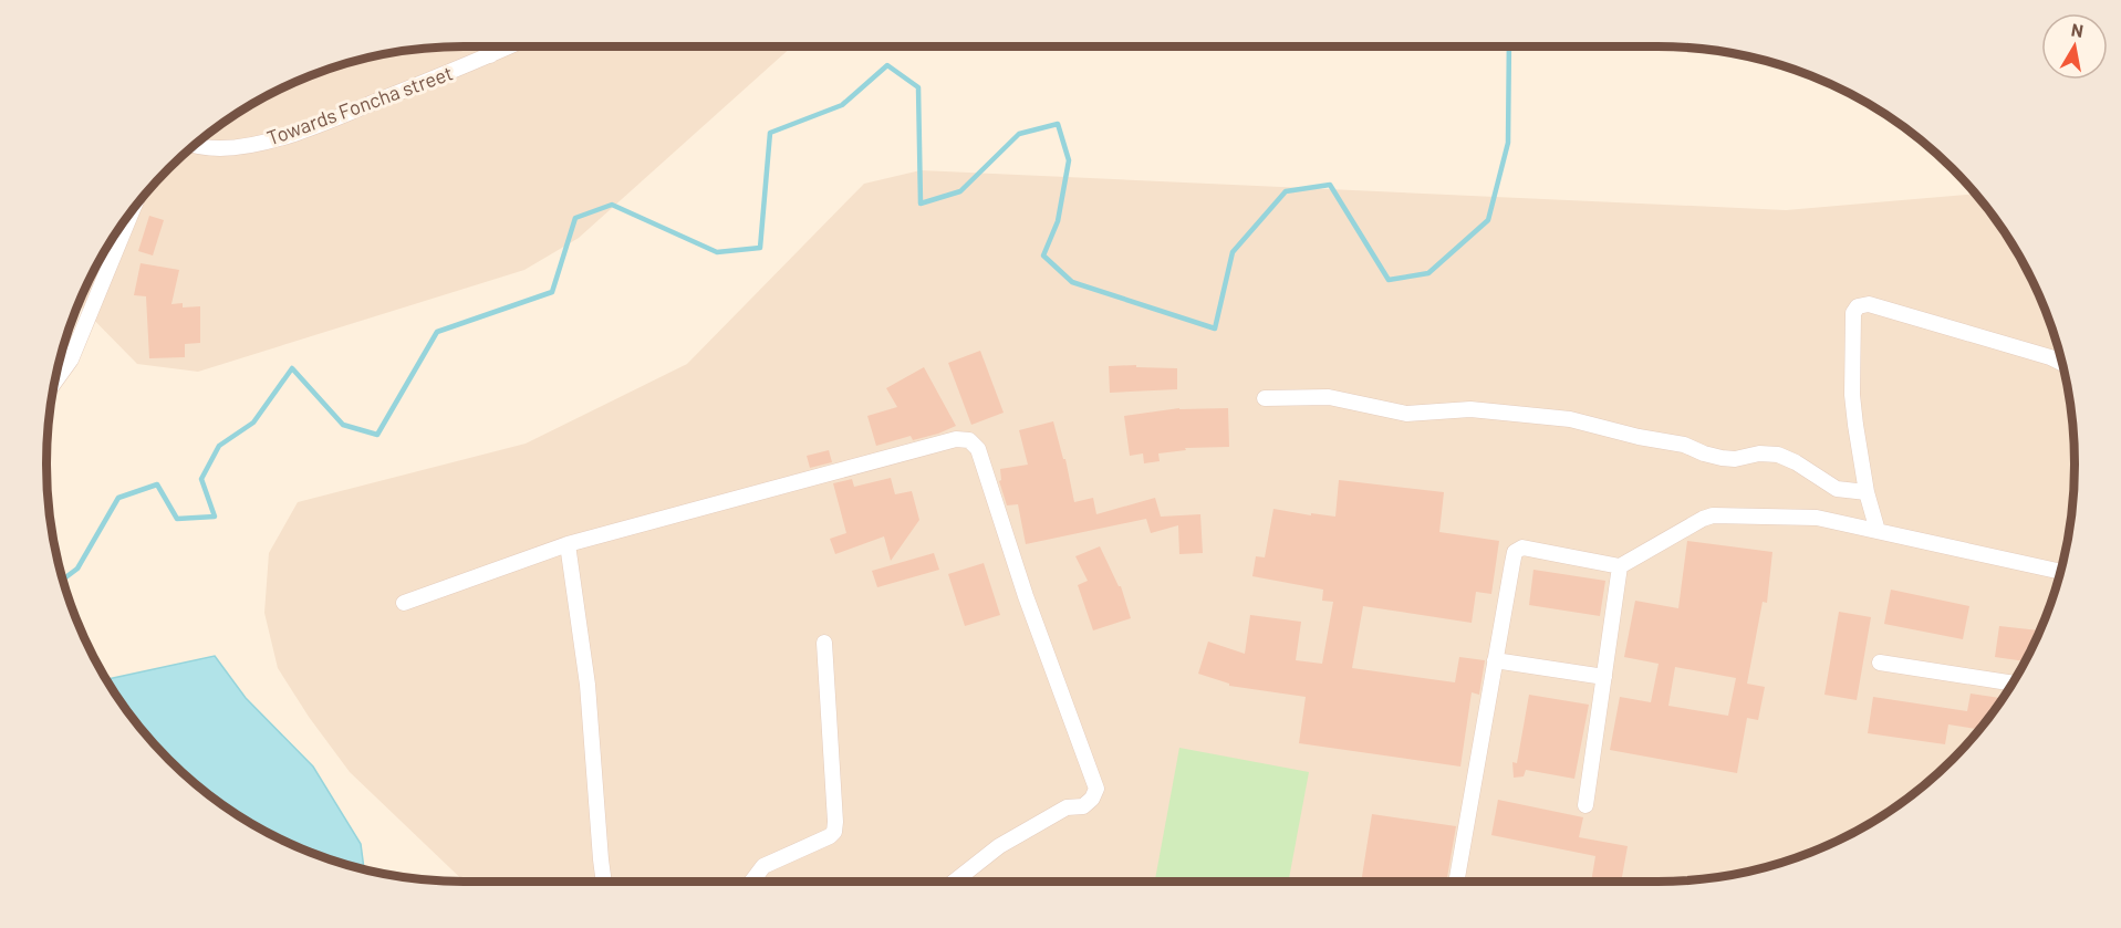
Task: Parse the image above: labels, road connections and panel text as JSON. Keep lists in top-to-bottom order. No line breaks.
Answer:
{"streets":{"street":["Towards Foncha street"]},"north":"top"}
